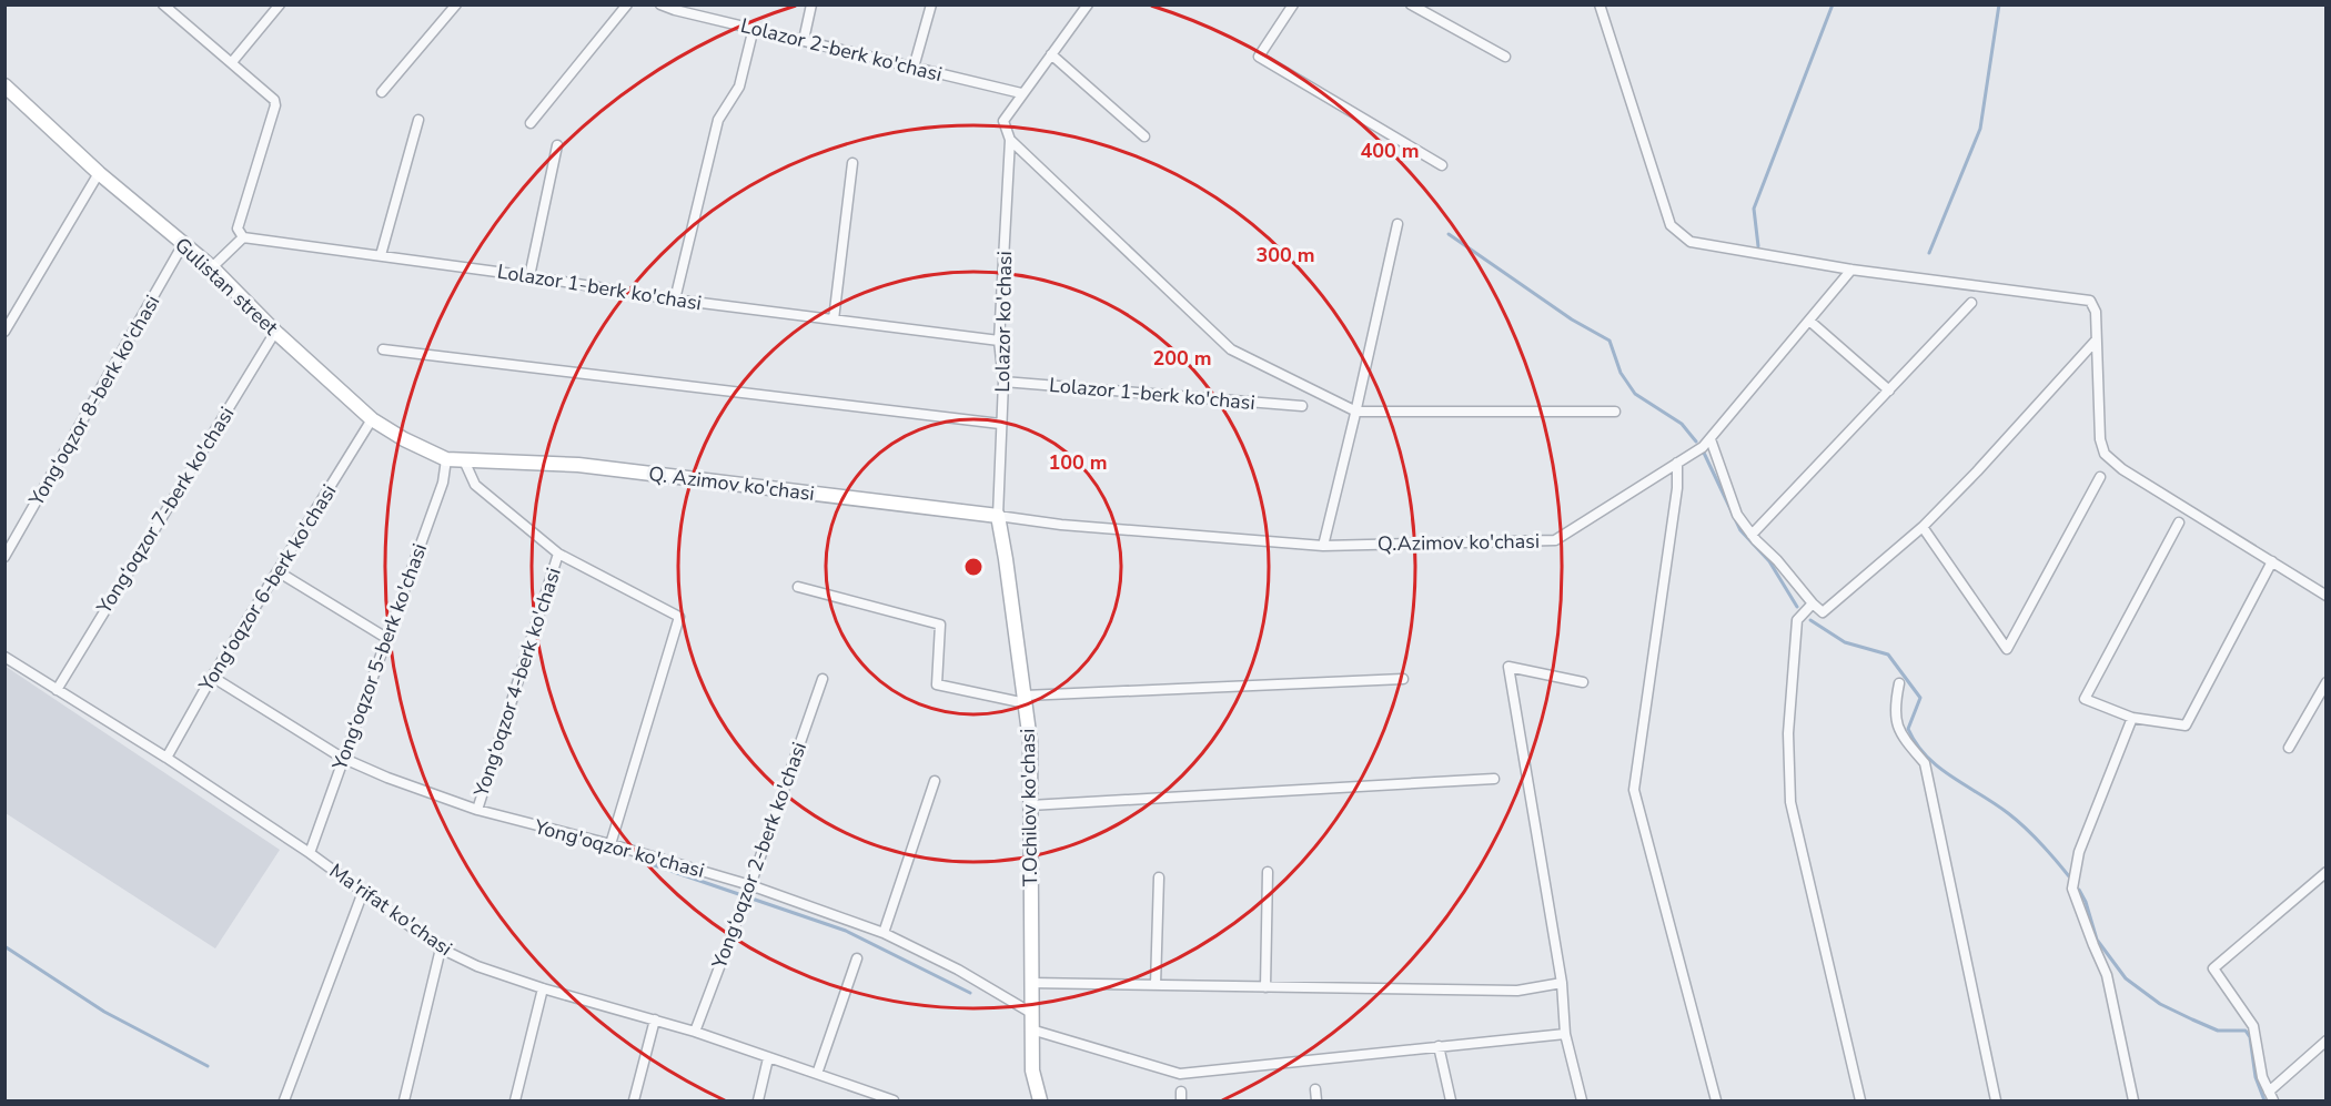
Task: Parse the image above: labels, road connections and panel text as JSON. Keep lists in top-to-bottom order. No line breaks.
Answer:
{"streets":{"main road":["Gulistan street","Q. Azimov ko'chasi","T.Ochilov ko'chasi"],"street":["Lolazor 2-berk ko'chasi","Lolazor 1-berk ko'chasi","Lolazor ko'chasi","Yong‘oqzor 8-berk ko'chasi","Yong‘oqzor 7-berk ko'chasi","Q.Azimov ko'chasi","Yong‘oqzor 6-berk ko'chasi","Yong‘oqzor 5-berk ko'chasi","Yong‘oqzor 4-berk ko'chasi","Yong'oqzor ko'chasi","Yong‘oqzor 2-berk ko'chasi","Ma'rifat ko'chasi"]},"crossings":[["Lolazor 2-berk ko'chasi","Lolazor ko'chasi"],["Gulistan street","Yong‘oqzor 8-berk ko'chasi"],["Gulistan street","Q. Azimov ko'chasi"],["Gulistan street","Yong‘oqzor 7-berk ko'chasi"],["Gulistan street","Yong‘oqzor 6-berk ko'chasi"],["Gulistan street","Yong‘oqzor 5-berk ko'chasi"],["Lolazor 1-berk ko'chasi","Lolazor ko'chasi"],["Lolazor ko'chasi","Q. Azimov ko'chasi"],["Lolazor ko'chasi","Q.Azimov ko'chasi"],["Lolazor ko'chasi","T.Ochilov ko'chasi"],["Q. Azimov ko'chasi","Q.Azimov ko'chasi"],["Q. Azimov ko'chasi","T.Ochilov ko'chasi"],["Yong‘oqzor 7-berk ko'chasi","Ma'rifat ko'chasi"],["Q.Azimov ko'chasi","T.Ochilov ko'chasi"],["Yong‘oqzor 6-berk ko'chasi","Yong'oqzor ko'chasi"],["Yong‘oqzor 6-berk ko'chasi","Ma'rifat ko'chasi"],["Yong‘oqzor 5-berk ko'chasi","Yong'oqzor ko'chasi"],["Yong‘oqzor 5-berk ko'chasi","Ma'rifat ko'chasi"],["Yong‘oqzor 4-berk ko'chasi","Yong'oqzor ko'chasi"],["T.Ochilov ko'chasi","Yong'oqzor ko'chasi"],["Yong'oqzor ko'chasi","Yong‘oqzor 2-berk ko'chasi"],["Yong‘oqzor 2-berk ko'chasi","Ma'rifat ko'chasi"]],"rings":["400 m","300 m","200 m","100 m"]}
